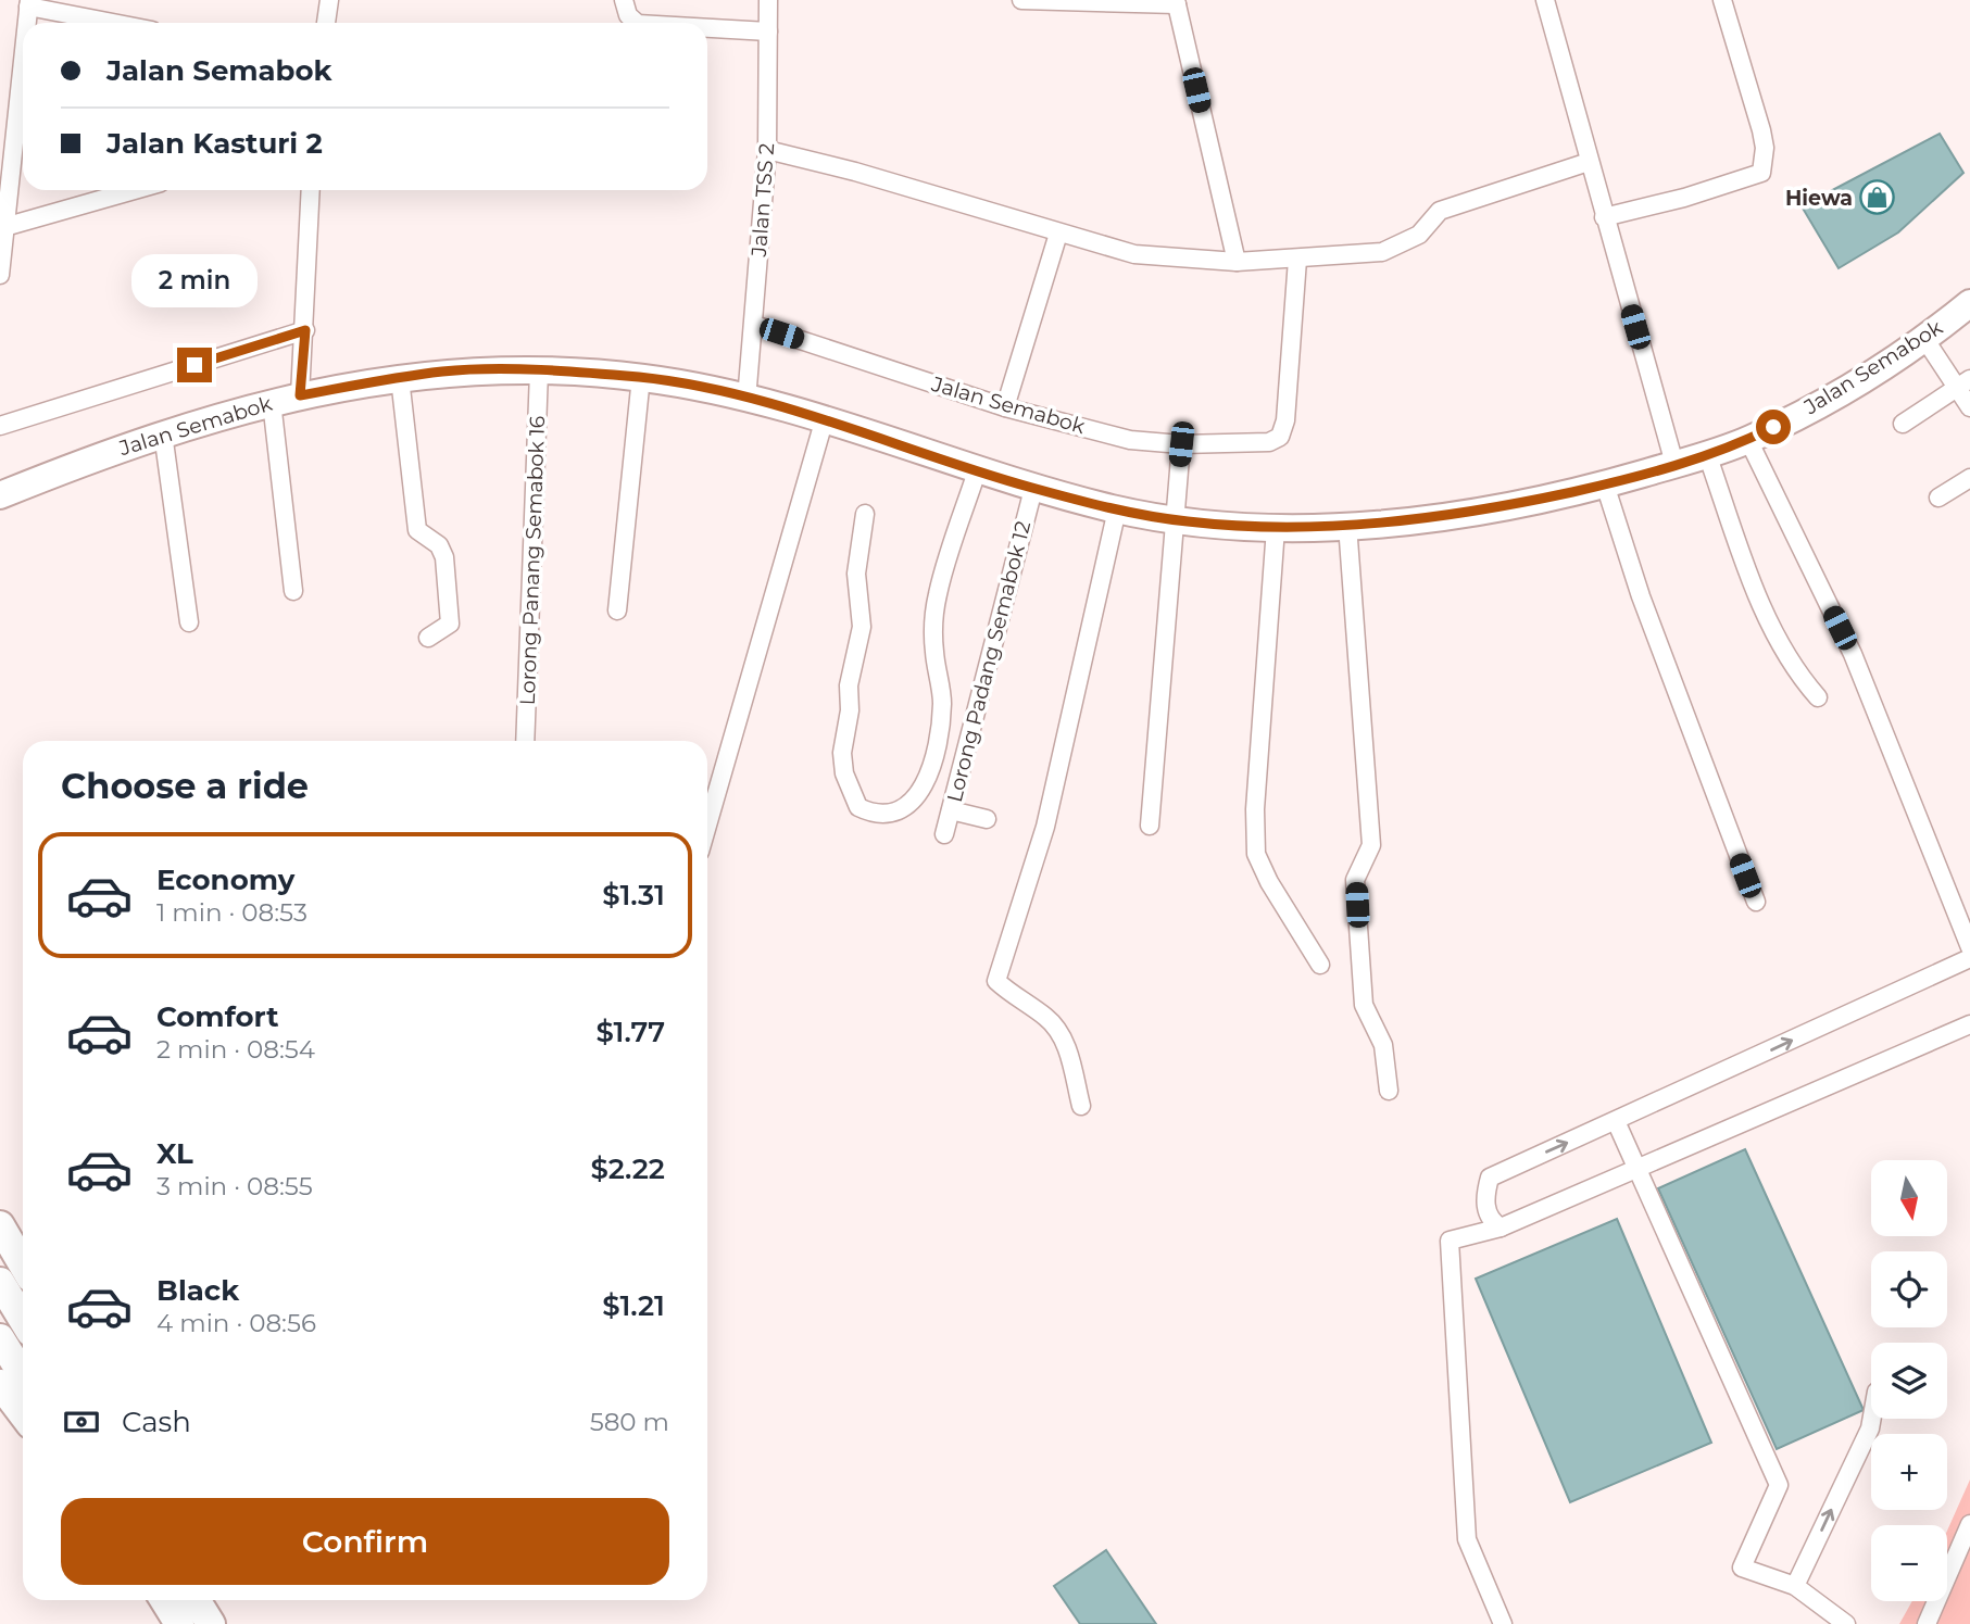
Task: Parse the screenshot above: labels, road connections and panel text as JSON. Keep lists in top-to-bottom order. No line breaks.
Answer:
{"streets":{"main road":["Jalan Semabok"],"street":["Jalan TSS 2","Lorong Panang Semabok 16","Lorong Padang Semabok 12"]},"crossings":[["Jalan TSS 2","Jalan Semabok"],["Jalan Semabok","Lorong Panang Semabok 16"],["Jalan Semabok","Lorong Padang Semabok 12"]],"places":{"shop":["Hiewa"]},"north":"bottom","page":{"banner":["Jalan Semabok","Jalan Kasturi 2"],"bubble":"2 min","heading":"Choose a ride","list":[{"name":"Economy","note":"1 min · 08:53","value":"$1.31"},{"name":"Comfort","note":"2 min · 08:54","value":"$1.77"},{"name":"XL","note":"3 min · 08:55","value":"$2.22"},{"name":"Black","note":"4 min · 08:56","value":"$1.21"}],"map_buttons":["+","−"],"pay":["Cash","580 m"],"buttons":"Confirm"}}
